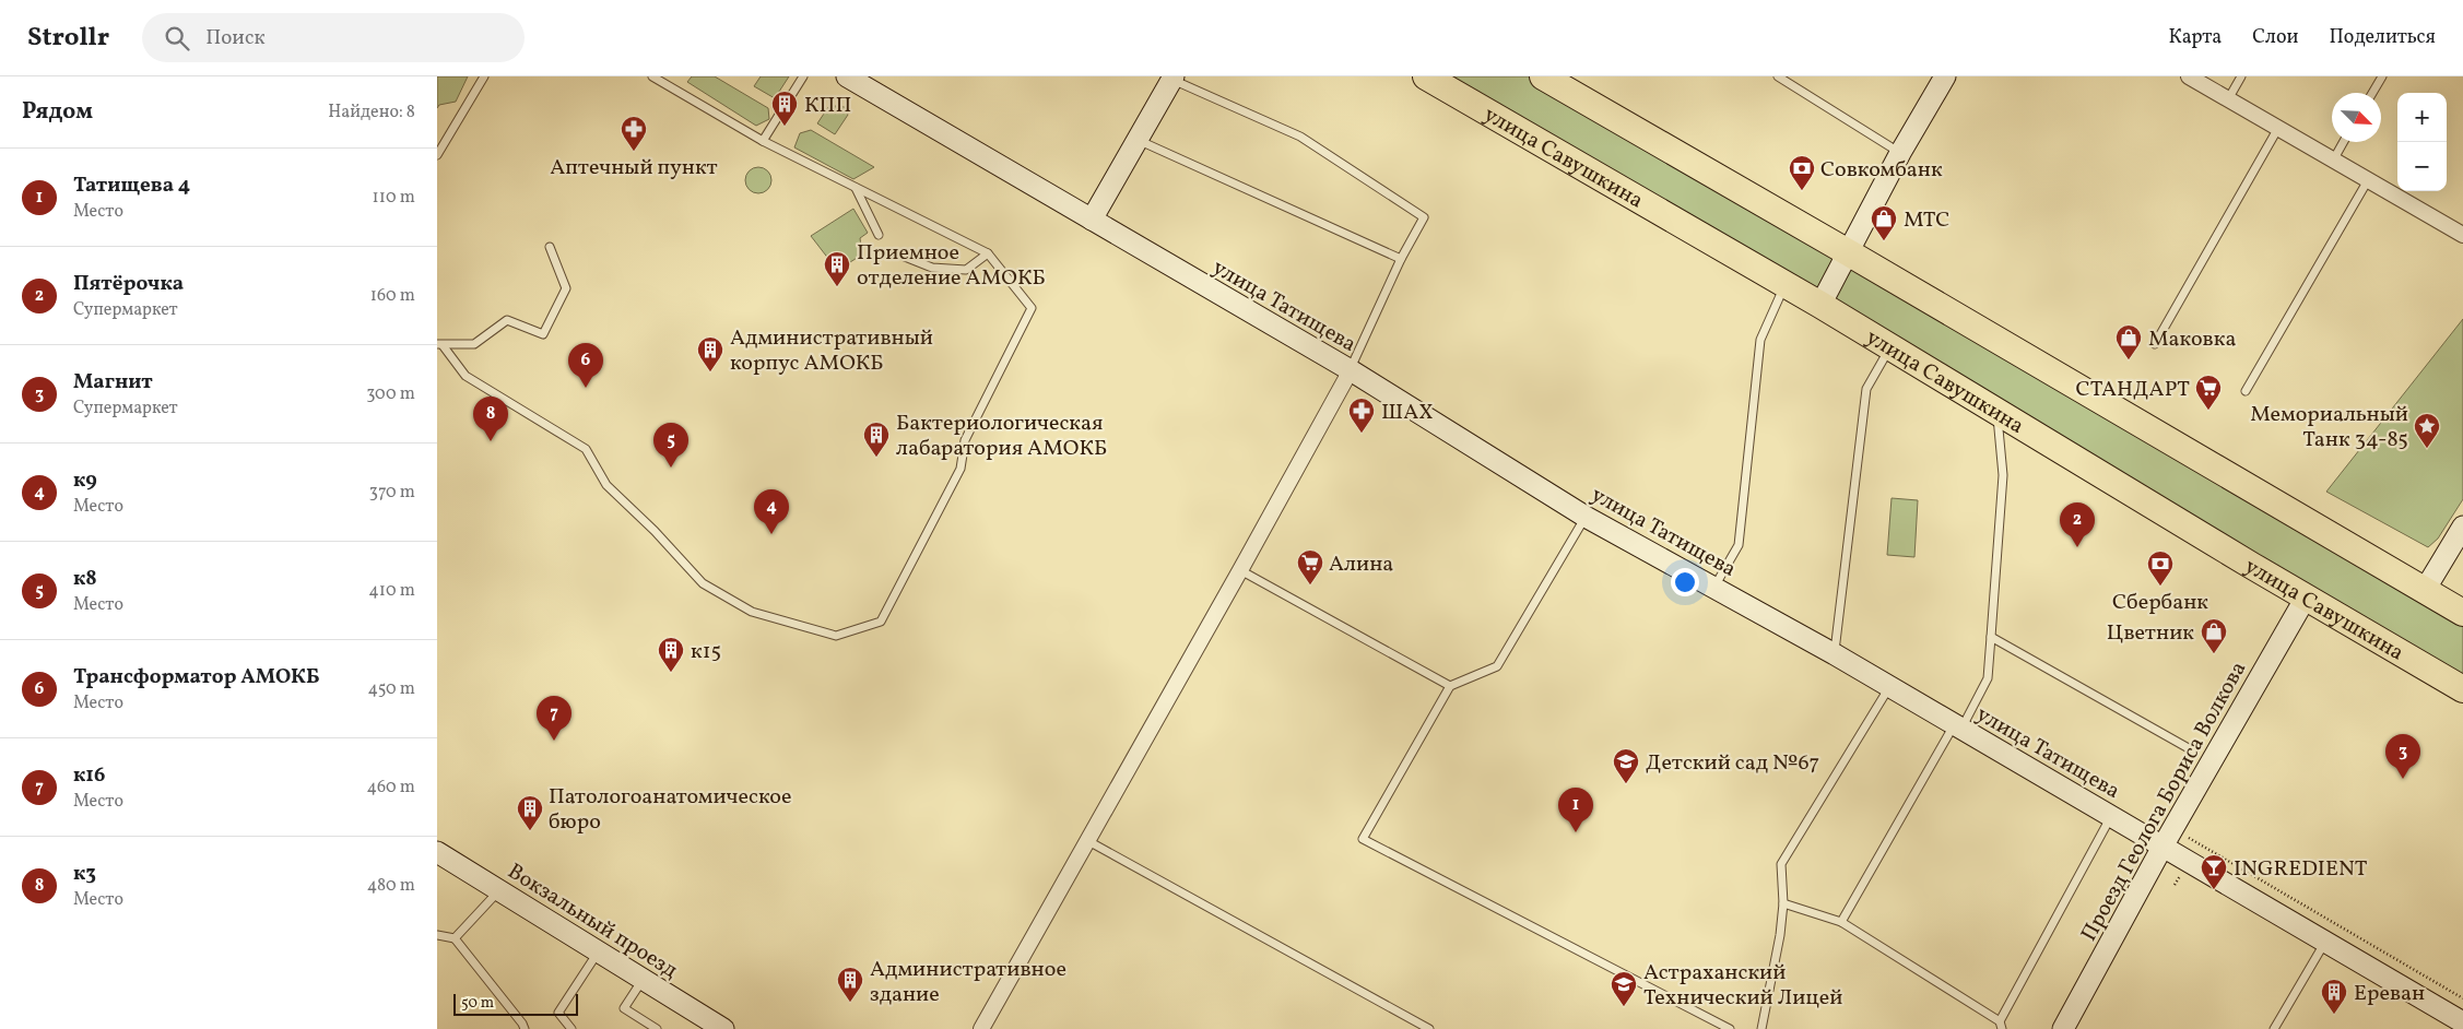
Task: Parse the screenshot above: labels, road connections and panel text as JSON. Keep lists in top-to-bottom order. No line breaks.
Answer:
{"streets":{"highway":["улица Савушкина"],"main road":["улица Татищева","Проезд Геолога Бориса Волкова","Вокзальный проезд"]},"crossings":[["улица Савушкина","Проезд Геолога Бориса Волкова"],["улица Татищева","Проезд Геолога Бориса Волкова"]],"places":{"building":["КПП","Приемное отделение АМОКБ","Административный корпус АМОКБ","Бактериологическая лабаратория АМОКБ","к15","Патологоанатомическое бюро","Административное здание","Ереван"],"pharmacy":["Аптечный пункт","ШАХ"],"bank":["Совкомбанк","Сбербанк"],"shop":["МТС","Маковка","Цветник"],"supermarket":["СТАНДАРТ","Алина"],"place":["Мемориальный Танк 34-85"],"school or university":["Детский сад №67","Астраханский Технический Лицей"],"bar":["INGREDIENT"]},"scale_bar":"50 m","north":"bottom right","page":{"header":"Strollr","search":"Поиск","nav":["Карта","Слои","Поделиться"],"heading":["Рядом","Найдено: 8"],"map_buttons":["+","−"],"list":[{"mark":"1","name":"Татищева 4","note":"Место","value":"110 m"},{"mark":"2","name":"Пятёрочка","note":"Супермаркет","value":"160 m"},{"mark":"3","name":"Магнит","note":"Супермаркет","value":"300 m"},{"mark":"4","name":"к9","note":"Место","value":"370 m"},{"mark":"5","name":"к8","note":"Место","value":"410 m"},{"mark":"6","name":"Трансформатор АМОКБ","note":"Место","value":"450 m"},{"mark":"7","name":"к16","note":"Место","value":"460 m"},{"mark":"8","name":"к3","note":"Место","value":"480 m"}],"pins":["6","8","5","4","2","7","3","1"],"scale":"50 m"}}
